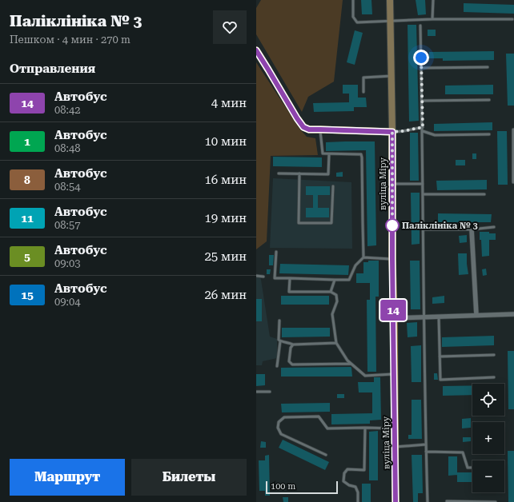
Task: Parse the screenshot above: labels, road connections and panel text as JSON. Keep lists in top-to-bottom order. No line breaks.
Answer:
{"streets":{"main road":["вуліца Міру"]},"places":["Паліклініка № 3"],"lines":["bus line 14"],"scale_bar":"100 m","page":{"heading":[["Паліклініка № 3","Пешком · 4 мин · 270 m"],"Отправления"],"on_map":"14","list":[{"mark":"14","name":"Автобус","note":"08:42","value":"4 мин"},{"mark":"1","name":"Автобус","note":"08:48","value":"10 мин"},{"mark":"8","name":"Автобус","note":"08:54","value":"16 мин"},{"mark":"11","name":"Автобус","note":"08:57","value":"19 мин"},{"mark":"5","name":"Автобус","note":"09:03","value":"25 мин"},{"mark":"15","name":"Автобус","note":"09:04","value":"26 мин"}],"map_buttons":["+","−"],"buttons":["Маршрут","Билеты"],"scale":"100 m"}}
